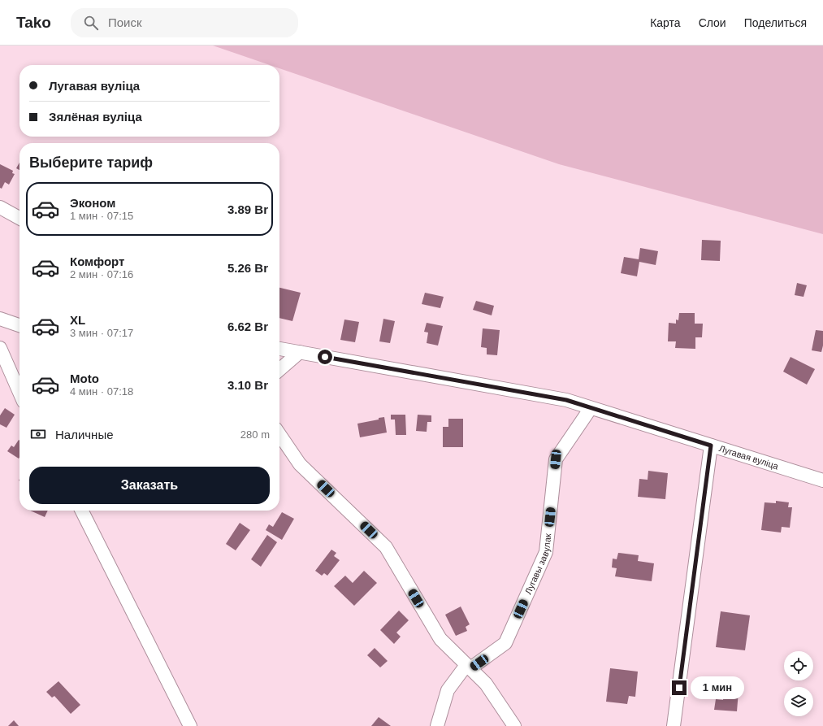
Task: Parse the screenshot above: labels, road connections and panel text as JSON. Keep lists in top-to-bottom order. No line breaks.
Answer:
{"streets":{"street":["Лугавая вуліца","Лугавы завулак"]},"crossings":[["Лугавая вуліца","Лугавы завулак"]],"page":{"header":"Tako","search":"Поиск","nav":["Карта","Слои","Поделиться"],"banner":["Лугавая вуліца","Зялёная вуліца"],"heading":"Выберите тариф","list":[{"name":"Эконом","note":"1 мин · 07:15","value":"3.89 Br"},{"name":"Комфорт","note":"2 мин · 07:16","value":"5.26 Br"},{"name":"XL","note":"3 мин · 07:17","value":"6.62 Br"},{"name":"Moto","note":"4 мин · 07:18","value":"3.10 Br"}],"pay":["Наличные","280 m"],"buttons":"Заказать","bubble":"1 мин"}}
